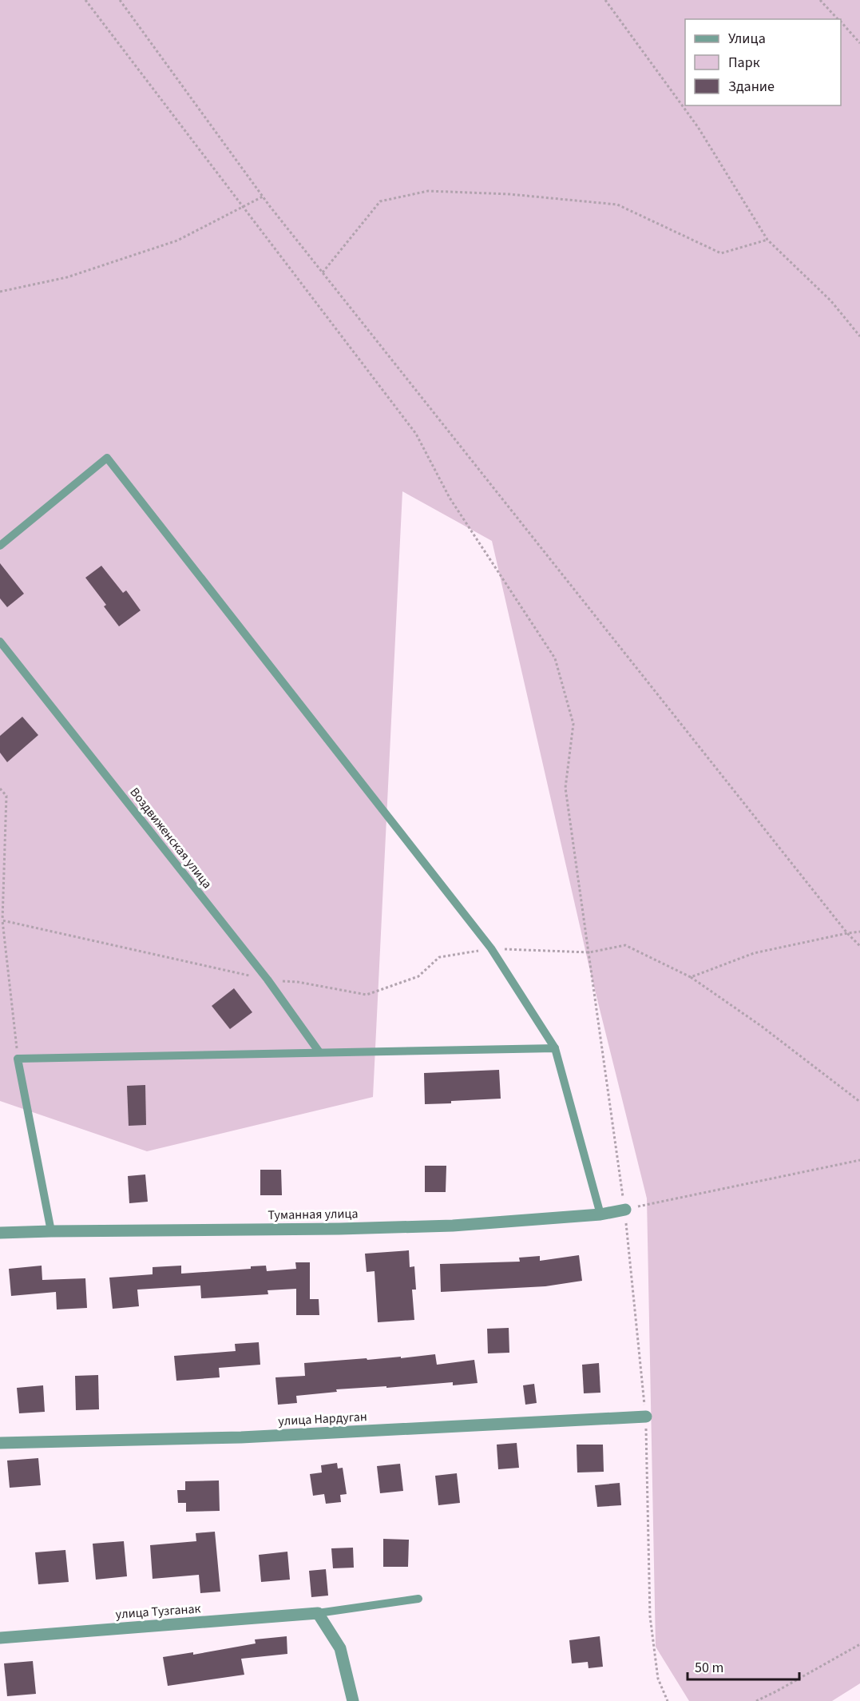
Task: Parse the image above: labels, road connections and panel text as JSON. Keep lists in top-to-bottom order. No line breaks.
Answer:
{"streets":{"street":["Туманная улица","улица Нардуган","улица Тузганак"],"lane":["Воздвиженская улица"]},"legend":["Улица","Парк","Здание"],"scale_bar":"50 m"}
